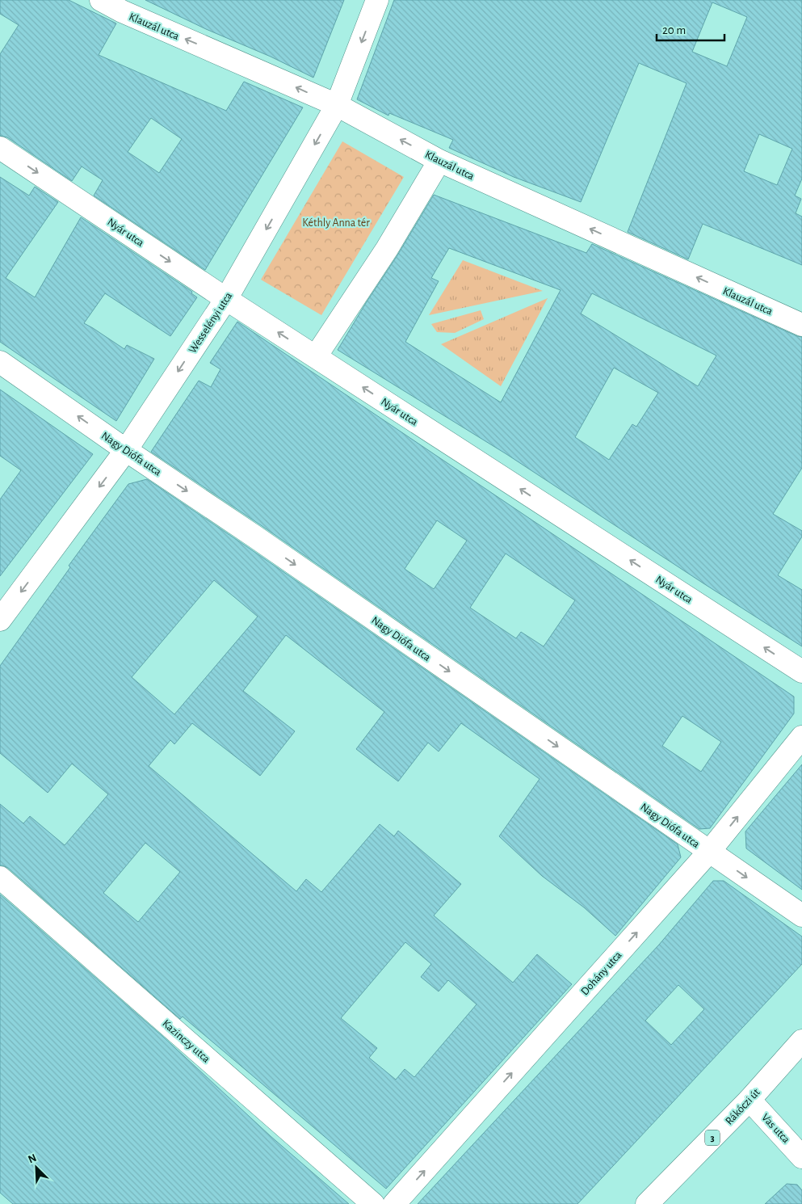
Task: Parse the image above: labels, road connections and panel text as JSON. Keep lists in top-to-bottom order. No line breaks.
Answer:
{"streets":{"street":["Klauzál utca","Nyár utca","Wesselényi utca","Nagy Diófa utca","Dohány utca","Kazinczy utca","Rákóczi út","Vas utca","3"]},"crossings":[["Klauzál utca","Wesselényi utca"],["Nyár utca","Wesselényi utca"],["Wesselényi utca","Nagy Diófa utca"],["Nagy Diófa utca","Dohány utca"],["Rákóczi út","Vas utca"]],"one_way":["Klauzál utca","Dohány utca"],"parks":["Kéthly Anna tér"],"scale_bar":"20 m","north":"top left"}
